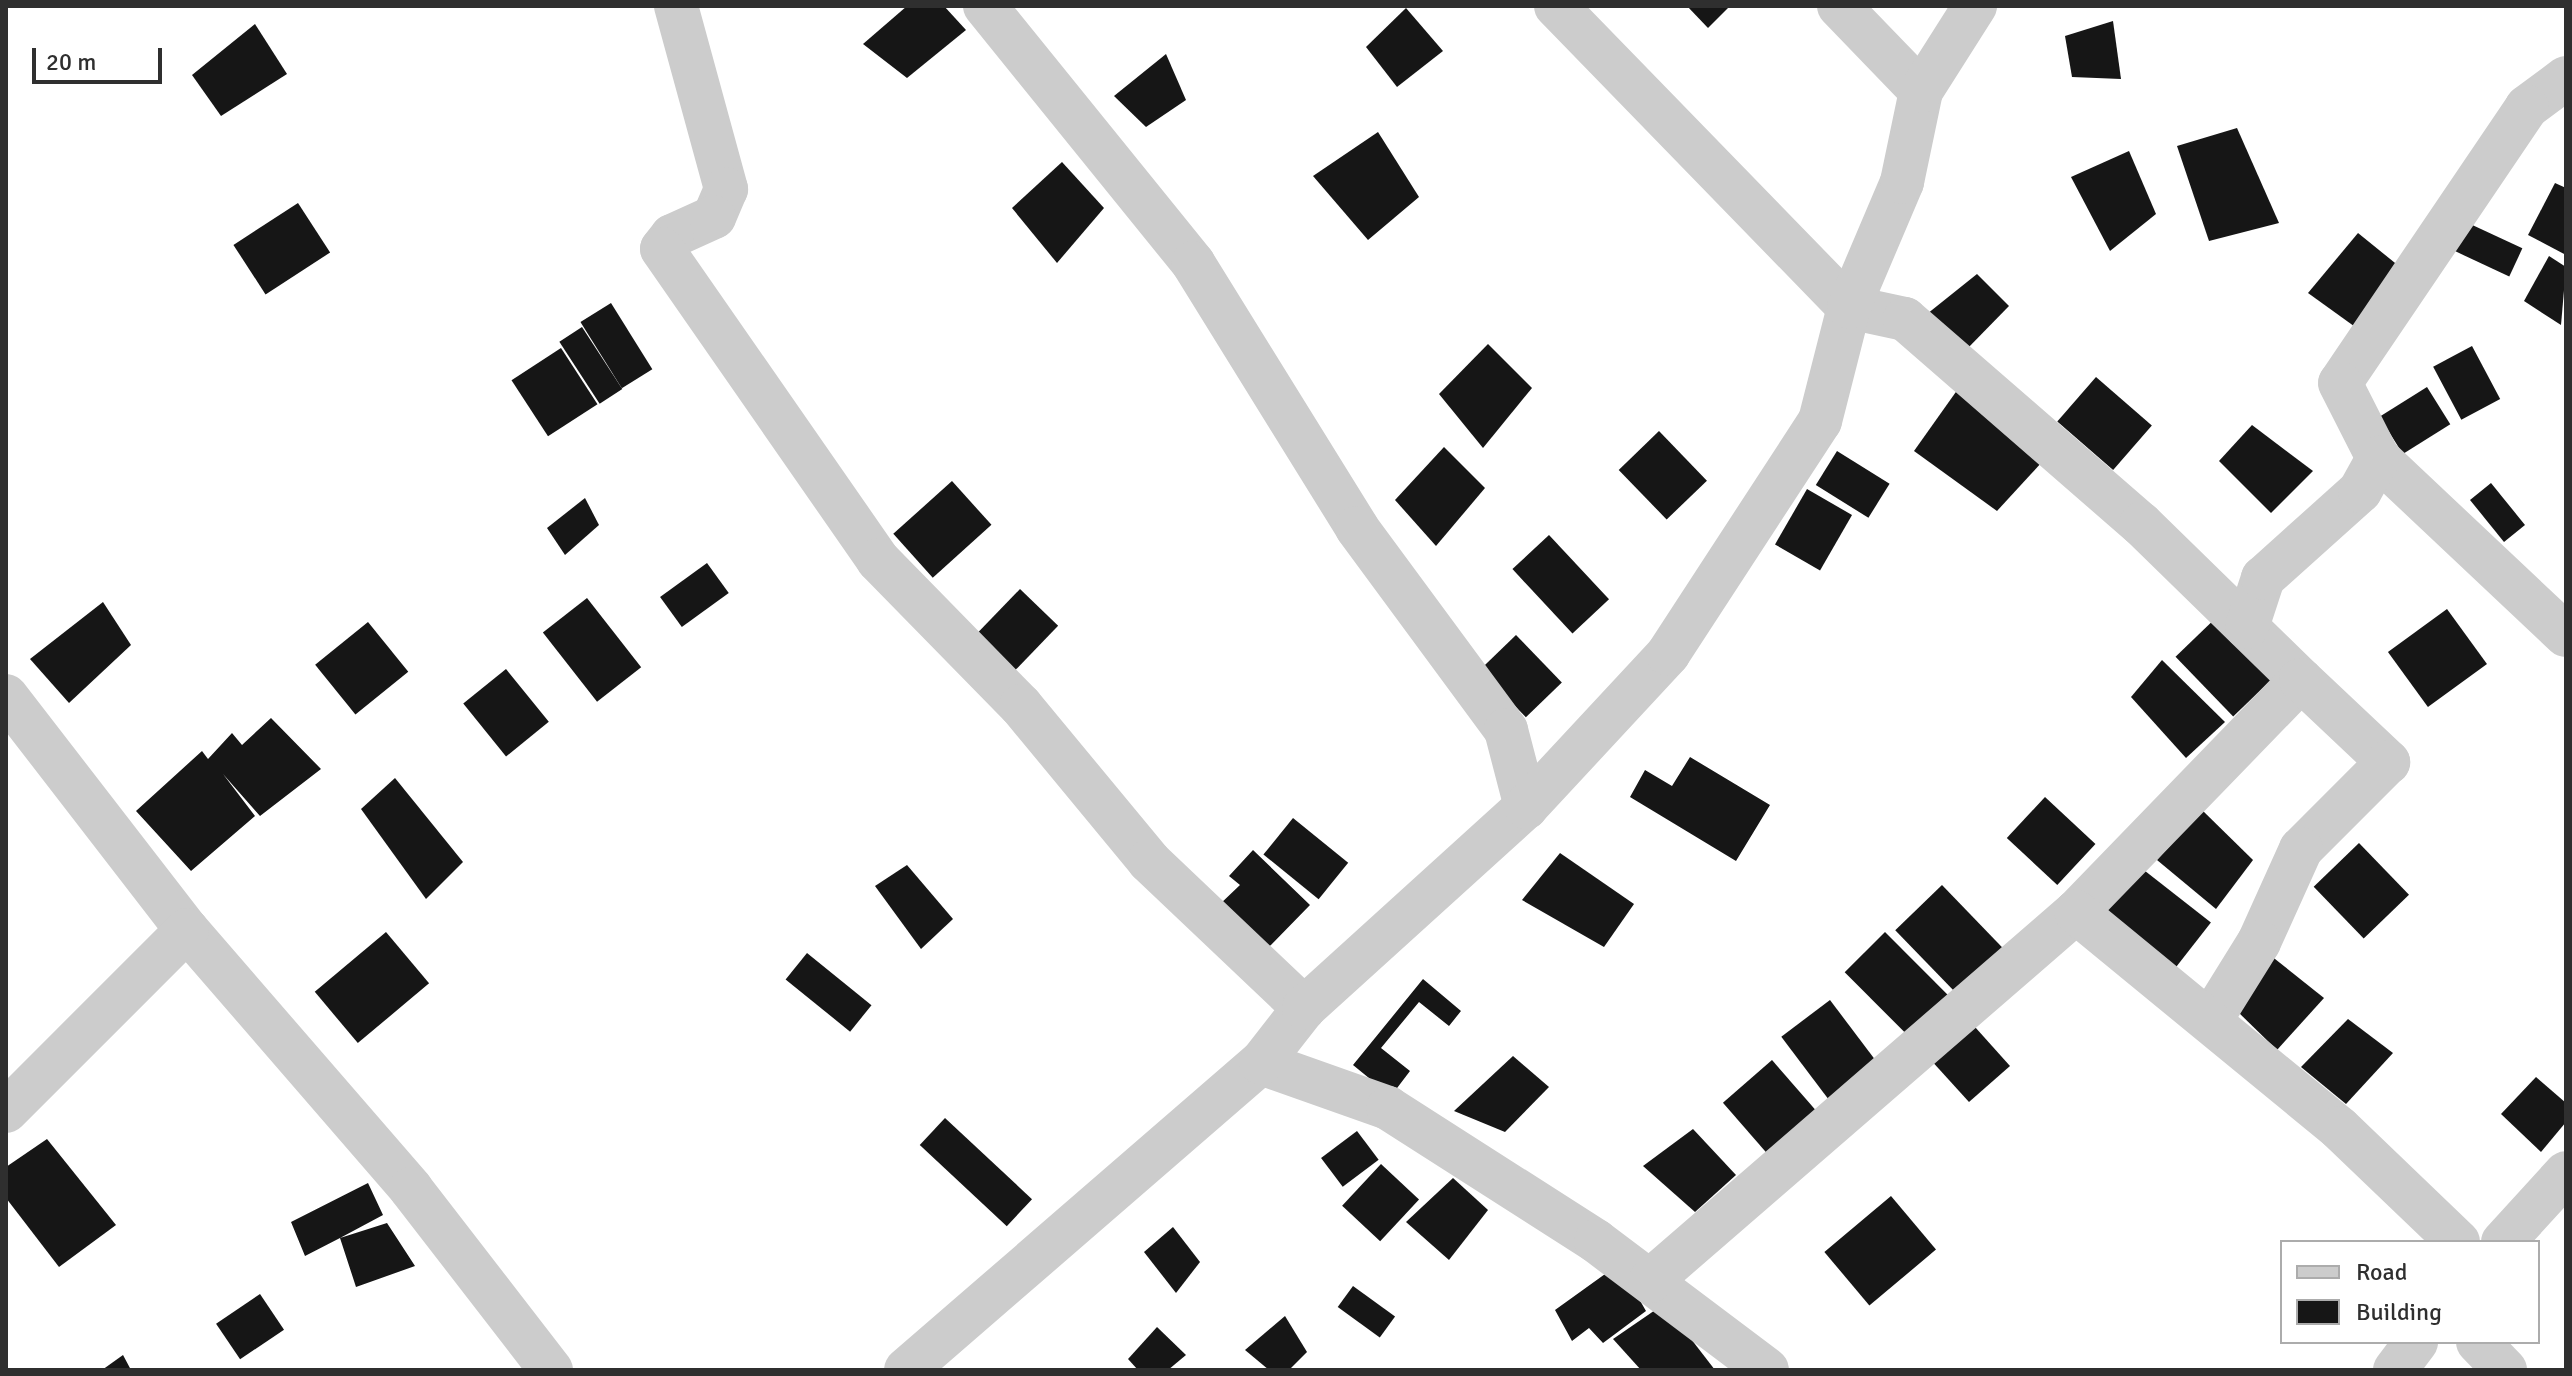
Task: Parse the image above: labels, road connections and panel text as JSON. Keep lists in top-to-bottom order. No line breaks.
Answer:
{"legend":["Road","Building"],"scale_bar":"20 m"}
